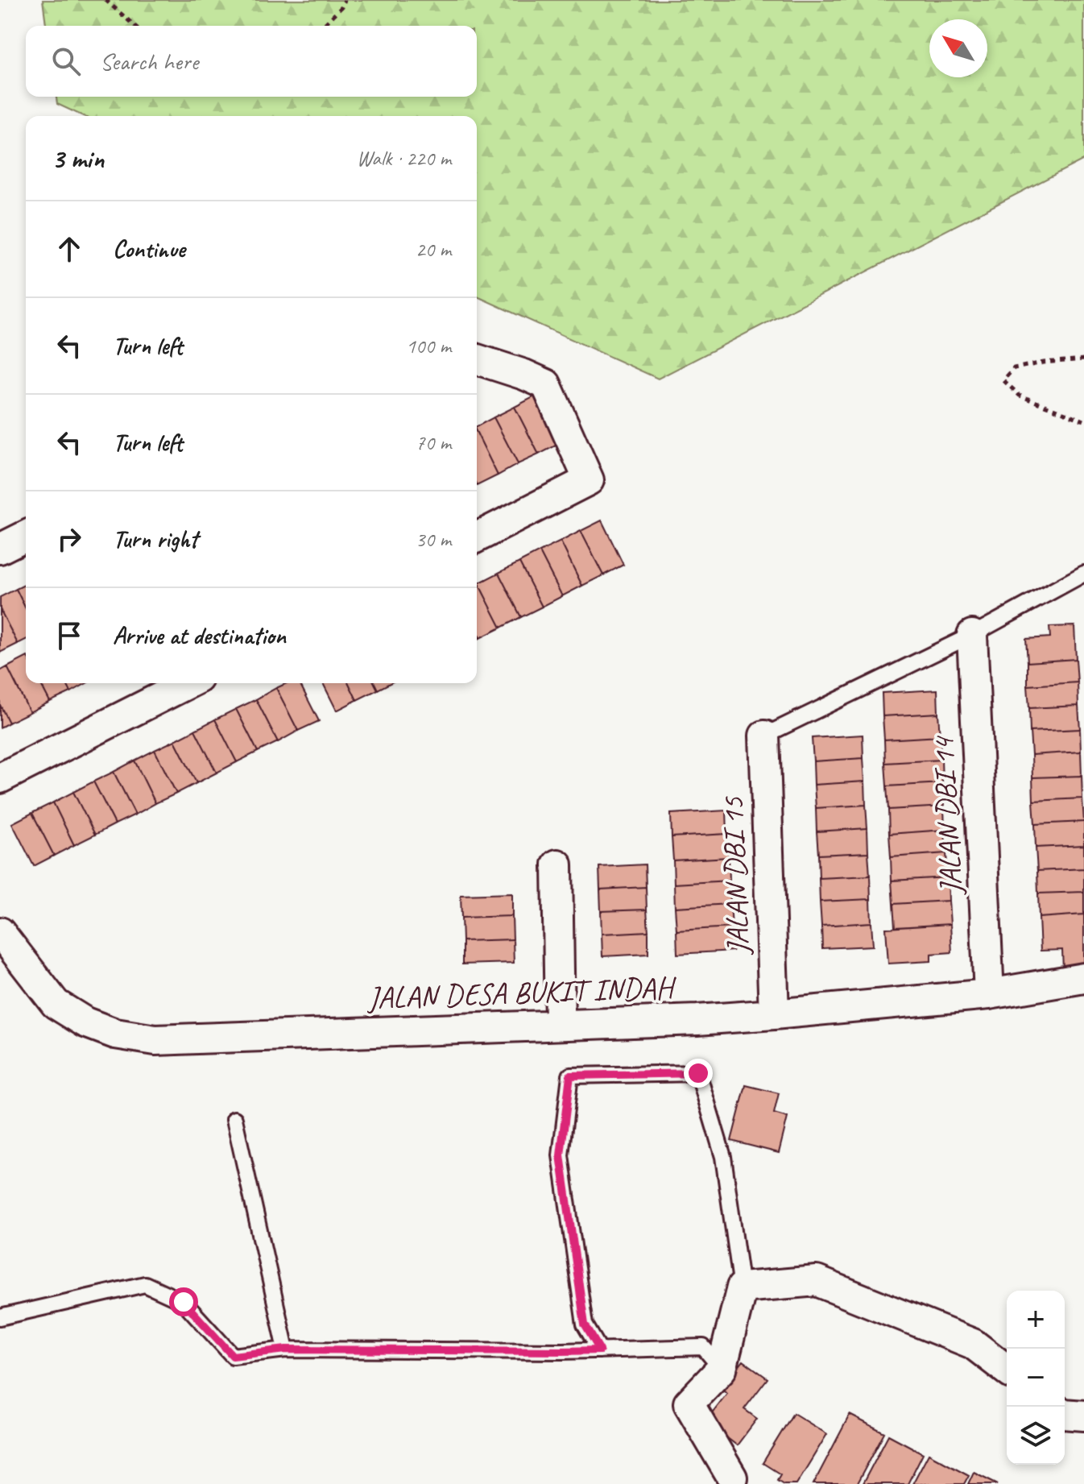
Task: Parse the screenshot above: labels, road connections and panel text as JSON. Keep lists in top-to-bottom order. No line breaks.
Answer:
{"streets":{"street":["JALAN DBI 14","JALAN DBI 15","JALAN DESA BUKIT INDAH"]},"crossings":[["JALAN DBI 14","JALAN DESA BUKIT INDAH"],["JALAN DBI 15","JALAN DESA BUKIT INDAH"]],"north":"top left","page":{"search":"Search here","heading":["3 min","Walk · 220 m"],"list":[["Continue","20 m"],["Turn left","100 m"],["Turn left","70 m"],["Turn right","30 m"],"Arrive at destination"],"map_buttons":["+","−"]}}
